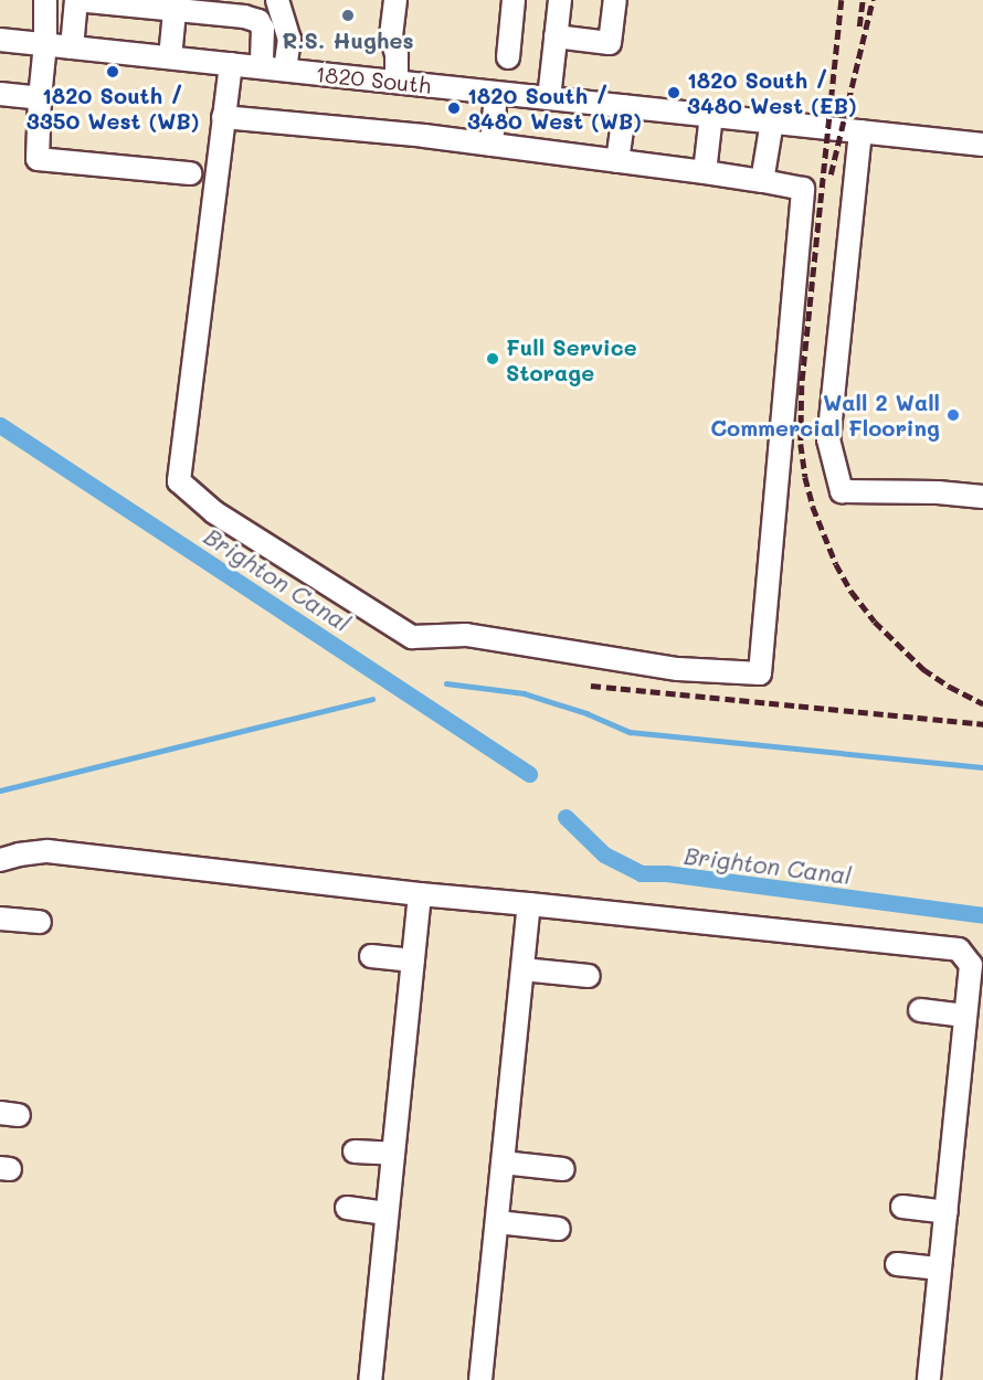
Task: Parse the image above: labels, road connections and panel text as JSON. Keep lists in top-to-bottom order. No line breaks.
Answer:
{"streets":{"street":["1820 South"]},"water":["Brighton Canal"],"places":["R.S. Hughes","1820 South / 3350 West (WB)","1820 South / 3480 West (EB)","1820 South / 3480 West (WB)","Full Service Storage","Wall 2 Wall Commercial Flooring"]}
